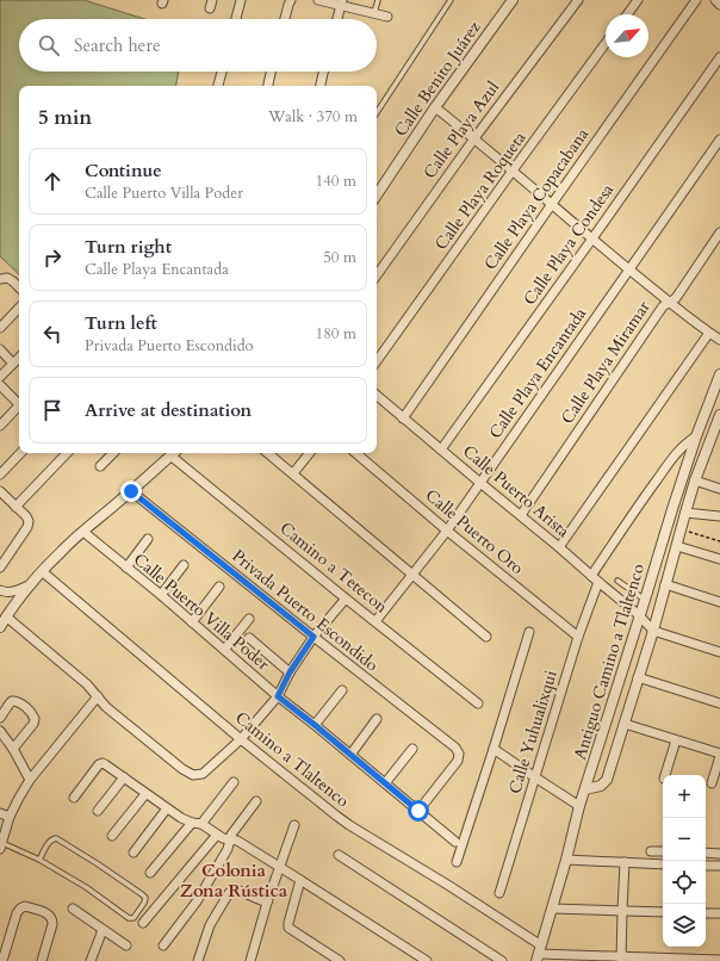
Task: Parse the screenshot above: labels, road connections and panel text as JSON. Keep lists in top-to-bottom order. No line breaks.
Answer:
{"streets":{"street":["Calle Benito Juárez","Calle Playa Azul","Calle Playa Roqueta","Calle Playa Copacabana","Calle Playa Condesa","Calle Playa Miramar","Calle Playa Encantada","Calle Puerto Arista","Calle Puerto Oro","Camino a Tetecon","Privada Puerto Escondido","Calle Puerto Villa Poder","Antiguo Camino a Tlaltenco","Calle Yuhualixqui","Camino a Tlaltenco"]},"crossings":[["Calle Playa Copacabana","Calle Puerto Arista"],["Calle Playa Condesa","Calle Puerto Arista"],["Calle Playa Miramar","Calle Puerto Arista"],["Calle Playa Encantada","Calle Puerto Arista"],["Calle Playa Encantada","Calle Puerto Oro"],["Calle Playa Encantada","Camino a Tetecon"],["Calle Puerto Arista","Antiguo Camino a Tlaltenco"],["Calle Puerto Arista","Calle Yuhualixqui"],["Calle Puerto Oro","Calle Yuhualixqui"],["Privada Puerto Escondido","Calle Puerto Villa Poder"],["Antiguo Camino a Tlaltenco","Camino a Tlaltenco"]],"districts":["Colonia Zona Rústica"],"north":"top right","page":{"search":"Search here","heading":["5 min","Walk · 370 m"],"list":[["Continue","Calle Puerto Villa Poder","140 m"],["Turn right","Calle Playa Encantada","50 m"],["Turn left","Privada Puerto Escondido","180 m"],"Arrive at destination"],"map_buttons":["+","−"]}}
